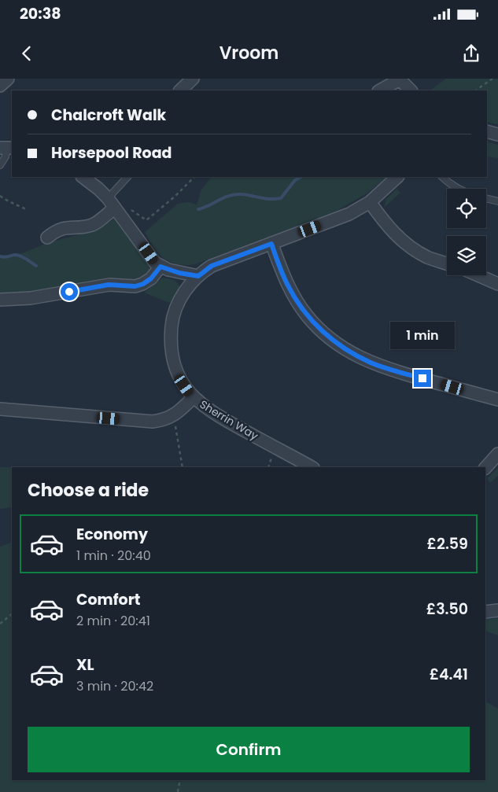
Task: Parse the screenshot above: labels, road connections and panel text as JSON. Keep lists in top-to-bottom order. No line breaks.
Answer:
{"streets":{"street":["Sherrin Way"]},"page":{"status":"20:38","header":"Vroom","banner":["Chalcroft Walk","Horsepool Road"],"bubble":"1 min","heading":"Choose a ride","list":[{"name":"Economy","note":"1 min · 20:40","value":"£2.59"},{"name":"Comfort","note":"2 min · 20:41","value":"£3.50"},{"name":"XL","note":"3 min · 20:42","value":"£4.41"}],"buttons":"Confirm"}}
